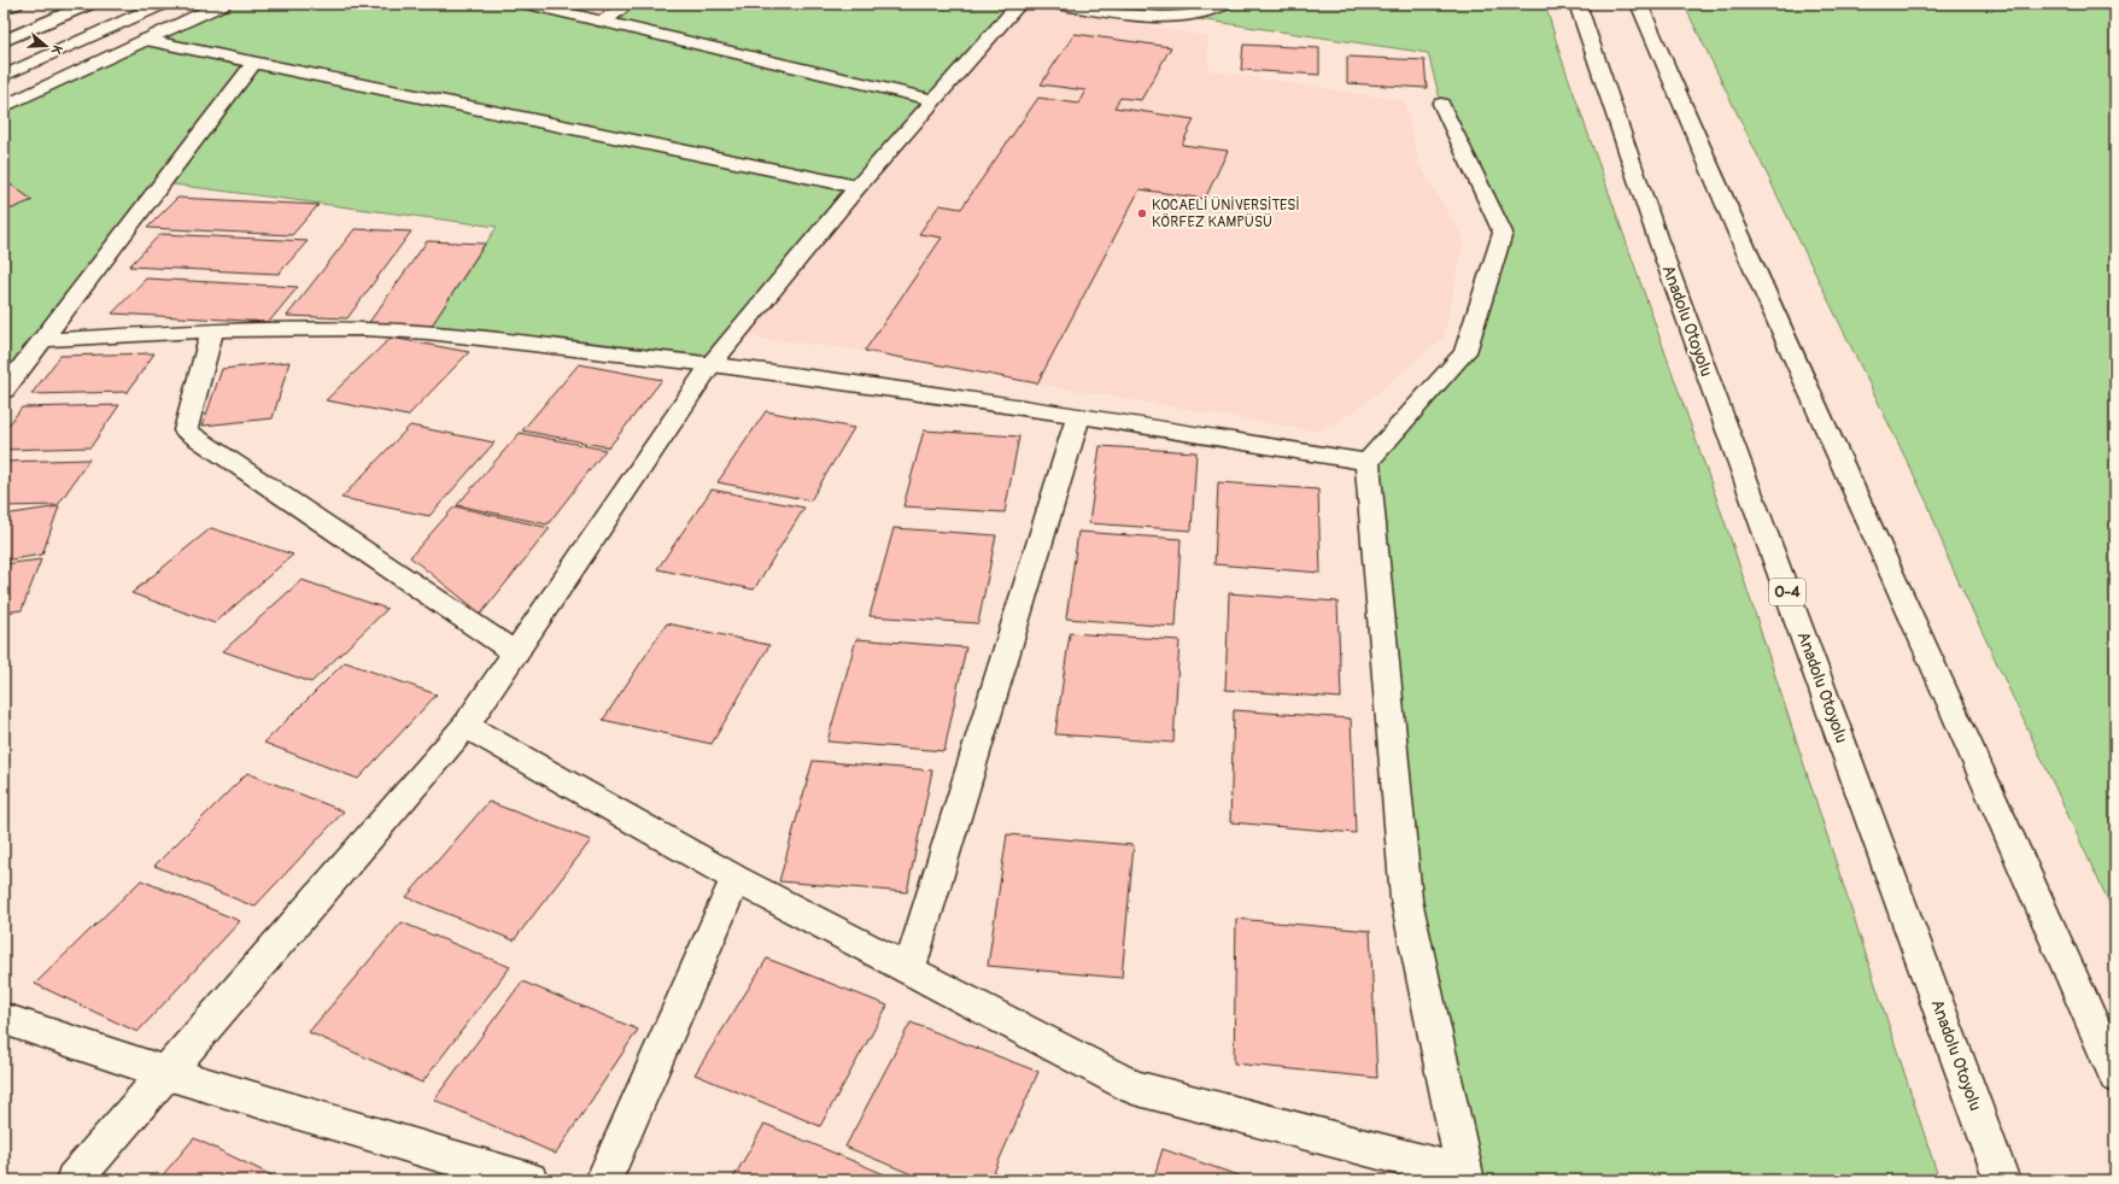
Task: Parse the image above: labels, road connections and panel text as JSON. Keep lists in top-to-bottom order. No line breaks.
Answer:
{"streets":{"main road":["Anadolu Otoyolu","O-4"]},"places":["KOCAELİ ÜNİVERSİTESİ KÖRFEZ KAMPÜSÜ"],"north":"right"}
